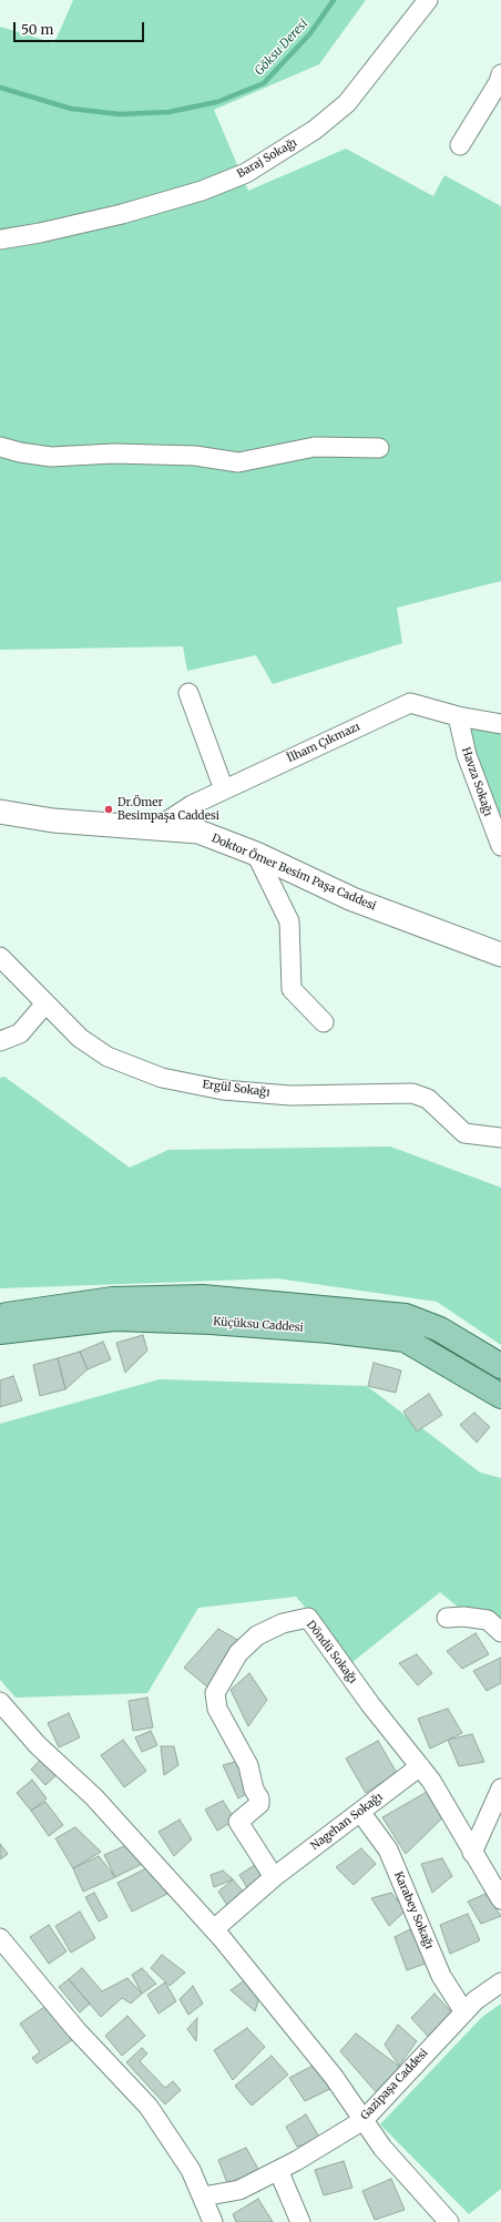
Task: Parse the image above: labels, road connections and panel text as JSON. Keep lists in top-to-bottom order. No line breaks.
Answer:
{"streets":{"main road":["Küçüksu Caddesi"],"street":["Baraj Sokağı","İlham Çıkmazı","Havza Sokağı","Doktor Ömer Besim Paşa Caddesi","Ergül Sokağı","Döndü Sokağı","Nagehan Sokağı","Karabey Sokağı","Gazipaşa Caddesi"]},"crossings":[["İlham Çıkmazı","Havza Sokağı"],["İlham Çıkmazı","Doktor Ömer Besim Paşa Caddesi"],["Döndü Sokağı","Nagehan Sokağı"],["Nagehan Sokağı","Karabey Sokağı"],["Karabey Sokağı","Gazipaşa Caddesi"]],"water":["Göksu Deresi"],"places":["Dr.Ömer Besimpaşa Caddesi"],"scale_bar":"50 m"}
